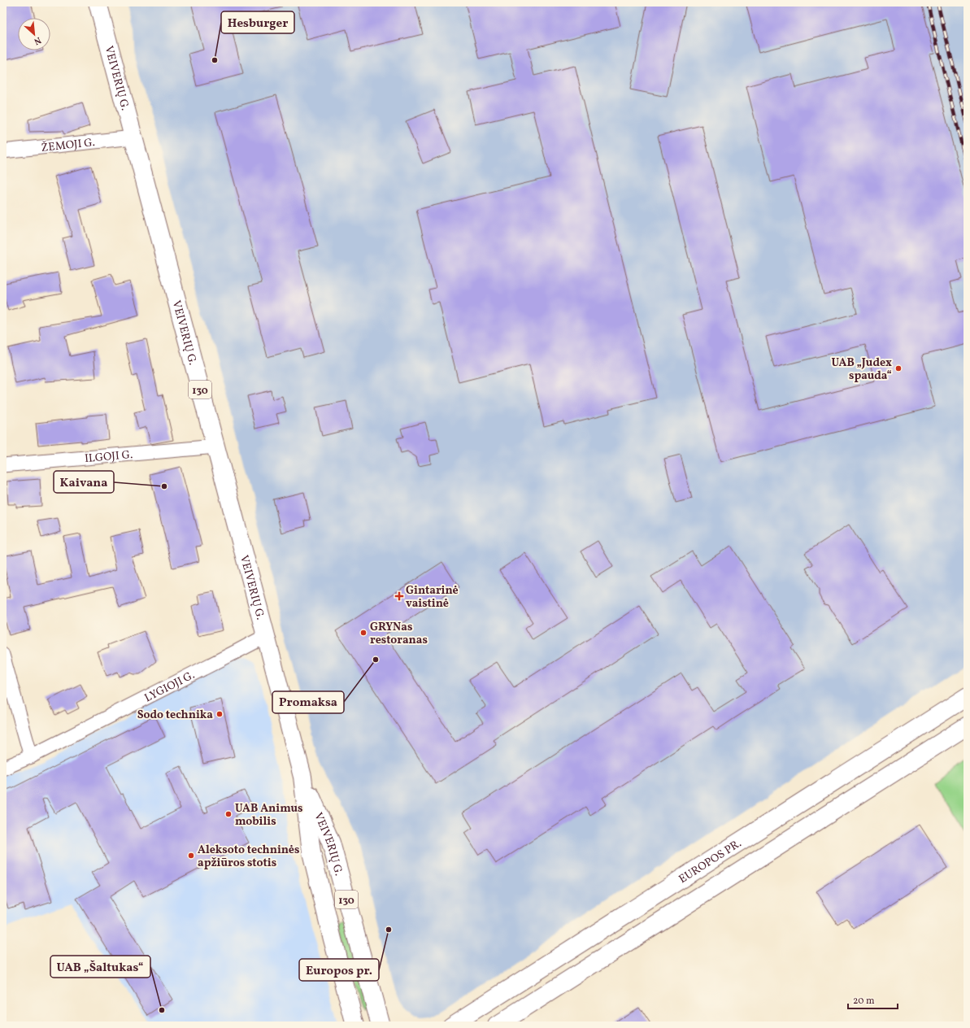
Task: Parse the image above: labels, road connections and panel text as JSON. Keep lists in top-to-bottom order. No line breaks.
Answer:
{"streets":{"main road":["VEIVERIŲ G.","130","EUROPOS PR."],"street":["ŽEMOJI G.","ILGOJI G.","LYGIOJI G."]},"crossings":[["VEIVERIŲ G.","ŽEMOJI G."],["VEIVERIŲ G.","ILGOJI G."],["VEIVERIŲ G.","LYGIOJI G."]],"places":{"other":["Hesburger","UAB „Judex spauda“","Kaivana","GRYNas restoranas","Promaksa","Sodo technika","UAB Animus mobilis","Aleksoto techninės apžiūros stotis","Europos pr.","UAB „Šaltukas“"],"health":["Gintarinė vaistinė"]},"scale_bar":"20 m","north":"bottom right"}
